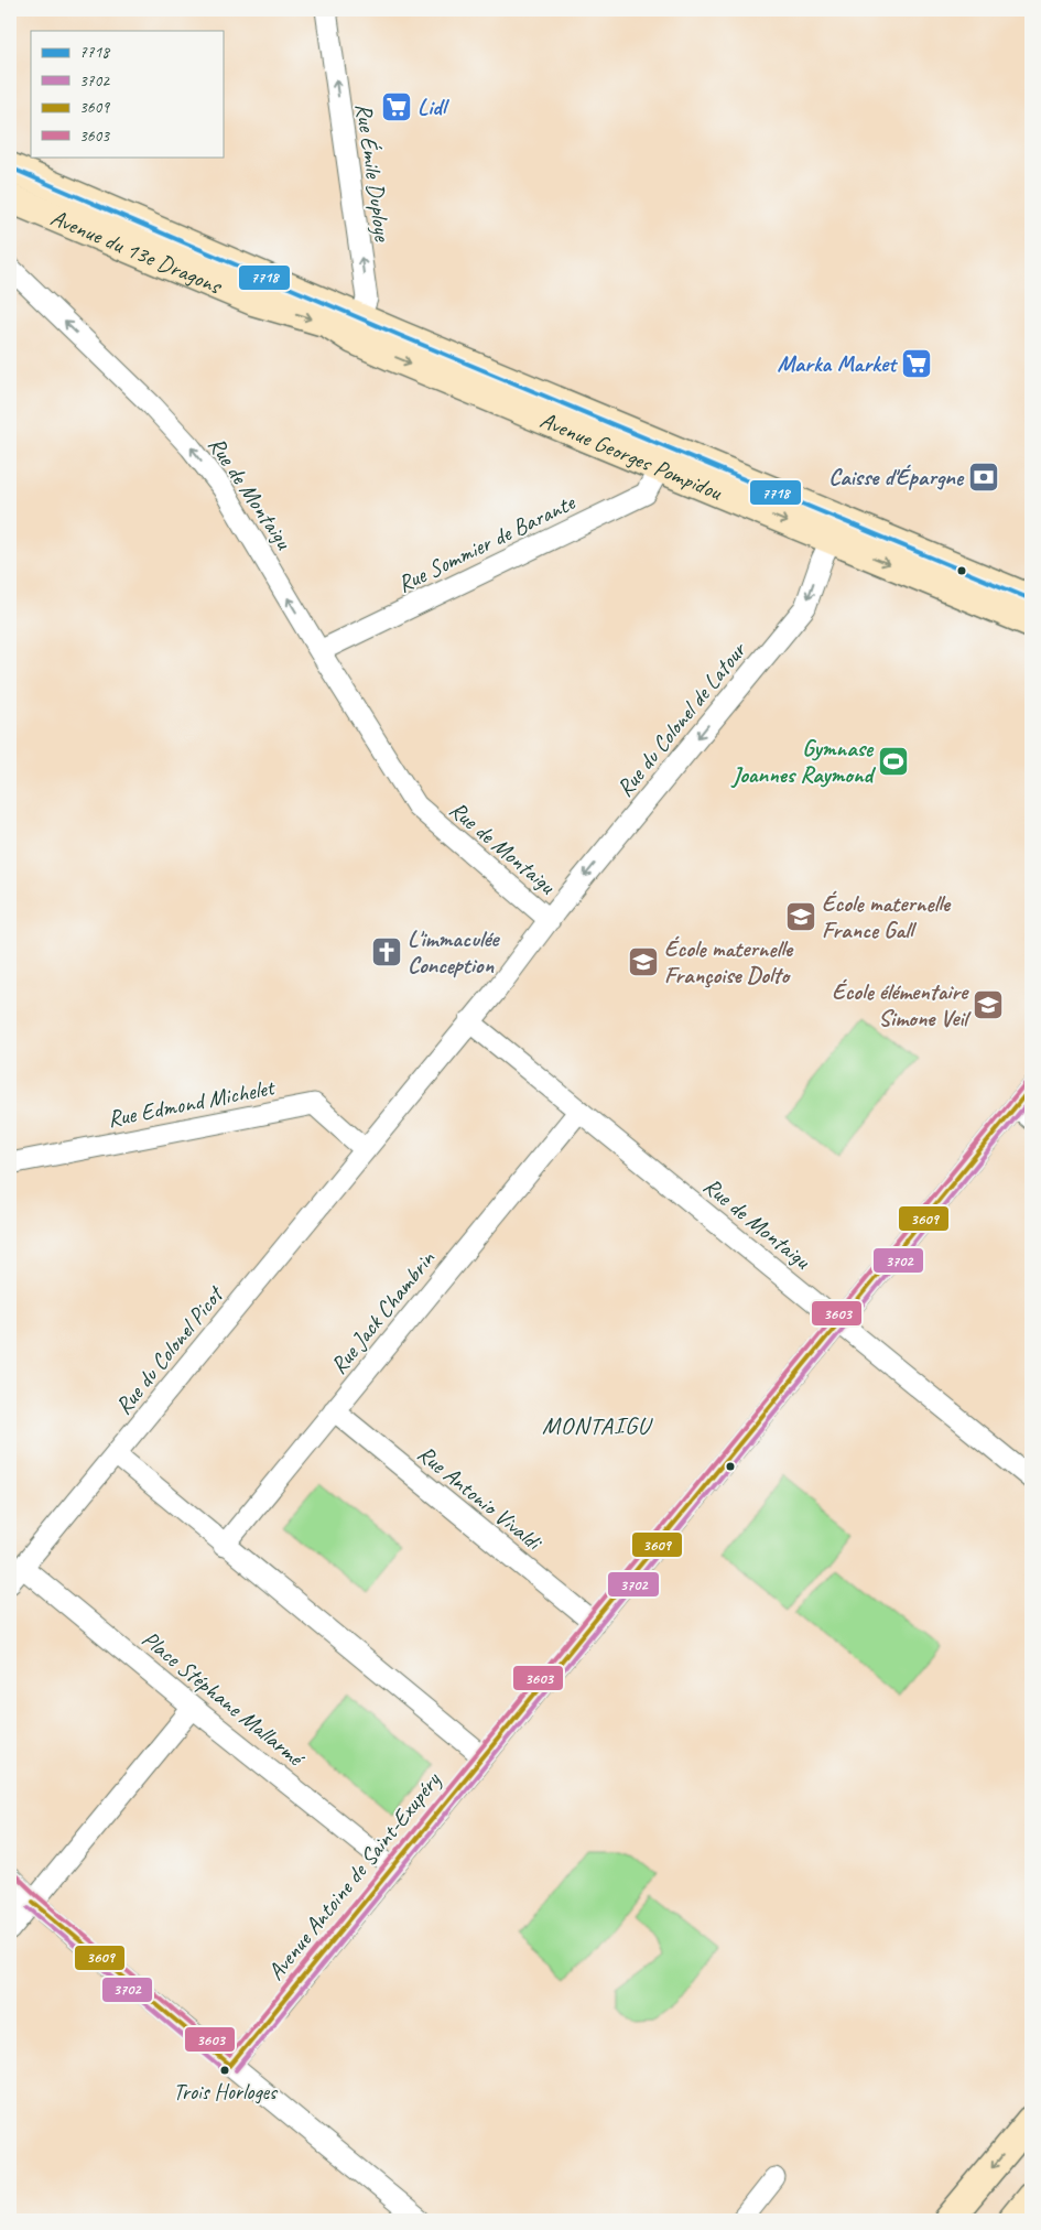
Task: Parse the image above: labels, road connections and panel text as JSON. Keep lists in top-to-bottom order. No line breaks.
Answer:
{"streets":{"main road":["Avenue du 13e Dragons","Avenue Georges Pompidou"],"street":["Rue Émile Duploye","Rue de Montaigu","Rue Sommier de Barante","Rue du Colonel de Latour","Rue Edmond Michelet","Rue Jack Chambrin","Rue du Colonel Picot","Rue Antonio Vivaldi","Place Stéphane Mallarmé","Avenue Antoine de Saint-Exupéry"]},"crossings":[["Rue Émile Duploye","Avenue du 13e Dragons"],["Rue Émile Duploye","Avenue Georges Pompidou"],["Avenue du 13e Dragons","Avenue Georges Pompidou"],["Avenue Georges Pompidou","Rue Sommier de Barante"],["Avenue Georges Pompidou","Rue du Colonel de Latour"],["Rue de Montaigu","Rue Sommier de Barante"],["Rue de Montaigu","Rue du Colonel de Latour"],["Rue de Montaigu","Rue Jack Chambrin"],["Rue de Montaigu","Rue du Colonel Picot"],["Rue de Montaigu","Avenue Antoine de Saint-Exupéry"],["Rue Edmond Michelet","Rue du Colonel Picot"],["Rue Jack Chambrin","Rue Antonio Vivaldi"],["Rue du Colonel Picot","Place Stéphane Mallarmé"],["Rue Antonio Vivaldi","Avenue Antoine de Saint-Exupéry"],["Place Stéphane Mallarmé","Avenue Antoine de Saint-Exupéry"]],"one_way":["Rue Émile Duploye","Rue du Colonel de Latour"],"districts":["MONTAIGU"],"places":{"supermarket":["Lidl","Marka Market"],"bank":["Caisse d'Épargne"],"sports":["Gymnase Joannes Raymond"],"school or university":["École maternelle France Gall","École maternelle Françoise Dolto","École élémentaire Simone Veil"],"church":["L'immaculée Conception"],"other":["Trois Horloges"]},"lines":["transit line 7718","transit line 3603","transit line 3609","transit line 3702"],"legend":["7718","3702","3609","3603"]}
